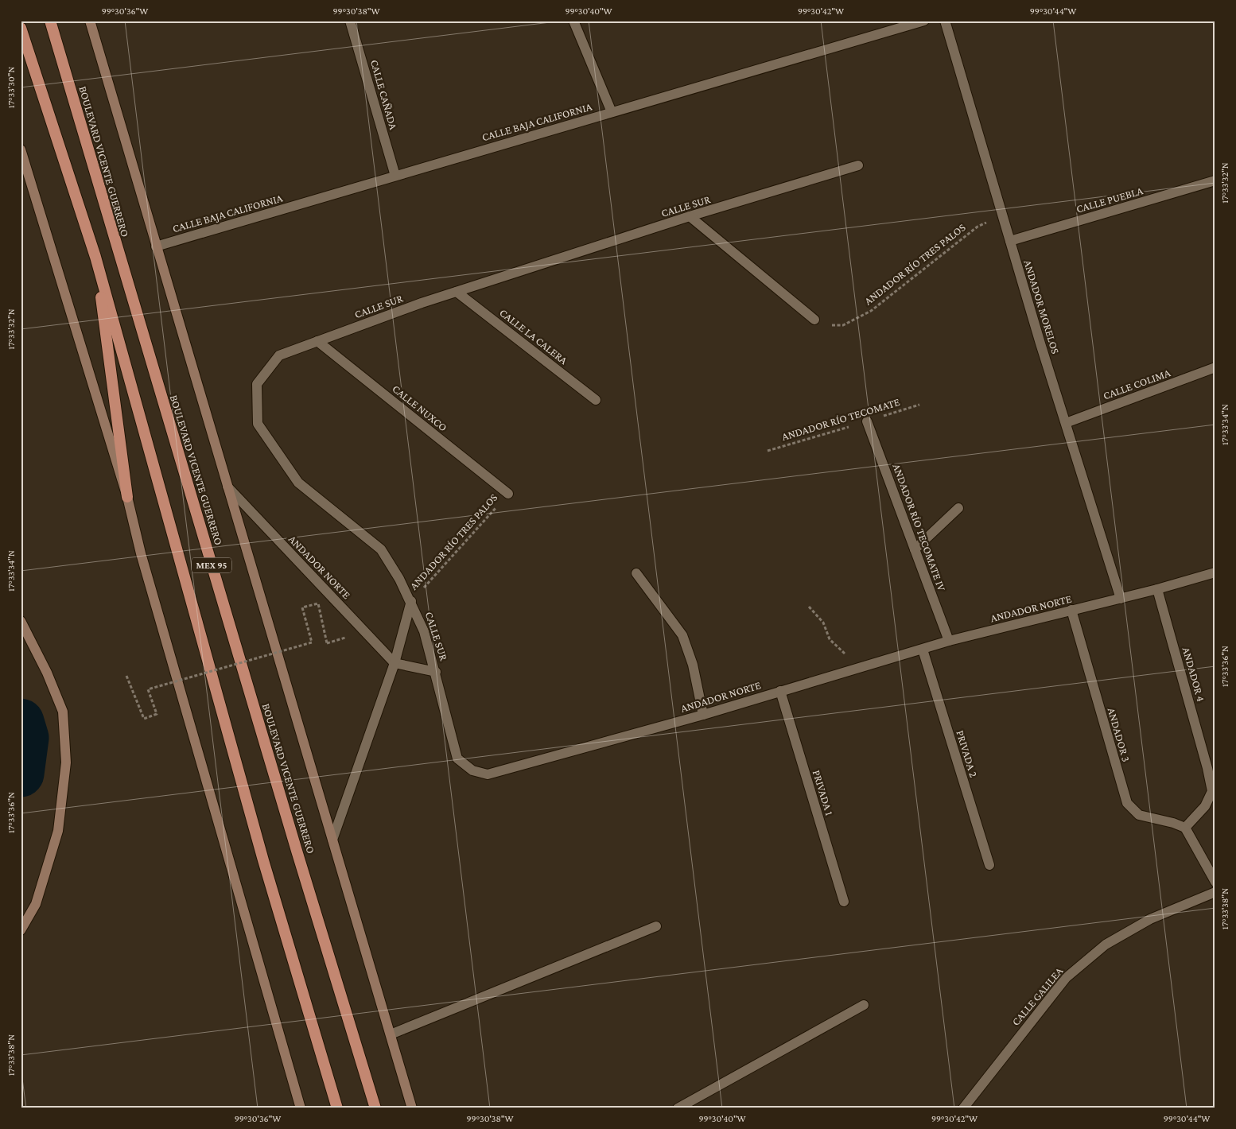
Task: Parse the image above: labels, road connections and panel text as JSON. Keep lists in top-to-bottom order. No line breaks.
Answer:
{"streets":{"highway":["BOULEVARD VICENTE GUERRERO","MEX 95"],"street":["CALLE CAÑADA","CALLE BAJA CALIFORNIA","CALLE PUEBLA","CALLE SUR","ANDADOR MORELOS","CALLE LA CALERA","CALLE COLIMA","CALLE NUXCO","ANDADOR RÍO TECOMATE IV","ANDADOR NORTE","ANDADOR 4","ANDADOR 3","PRIVADA 2","PRIVADA 1","CALLE GALILEA"],"path":["ANDADOR RÍO TRES PALOS","ANDADOR RÍO TECOMATE"]},"crossings":[["CALLE CAÑADA","CALLE BAJA CALIFORNIA"],["CALLE PUEBLA","ANDADOR MORELOS"],["CALLE SUR","ANDADOR RÍO TRES PALOS"],["CALLE SUR","CALLE LA CALERA"],["CALLE SUR","CALLE NUXCO"],["CALLE SUR","ANDADOR NORTE"],["ANDADOR RÍO TRES PALOS","ANDADOR MORELOS"],["ANDADOR RÍO TRES PALOS","CALLE NUXCO"],["ANDADOR MORELOS","CALLE COLIMA"],["ANDADOR MORELOS","ANDADOR NORTE"],["ANDADOR RÍO TECOMATE","ANDADOR RÍO TECOMATE IV"],["ANDADOR RÍO TECOMATE IV","ANDADOR NORTE"],["ANDADOR NORTE","ANDADOR 4"],["ANDADOR NORTE","ANDADOR 3"],["ANDADOR NORTE","PRIVADA 2"],["ANDADOR NORTE","PRIVADA 1"],["ANDADOR 4","ANDADOR 3"]],"coordinates":["99°30'36\"W","99°30'38\"W","99°30'40\"W","99°30'42\"W","99°30'44\"W","17°33'30\"N","17°33'32\"N","17°33'34\"N","17°33'36\"N","17°33'38\"N"]}
